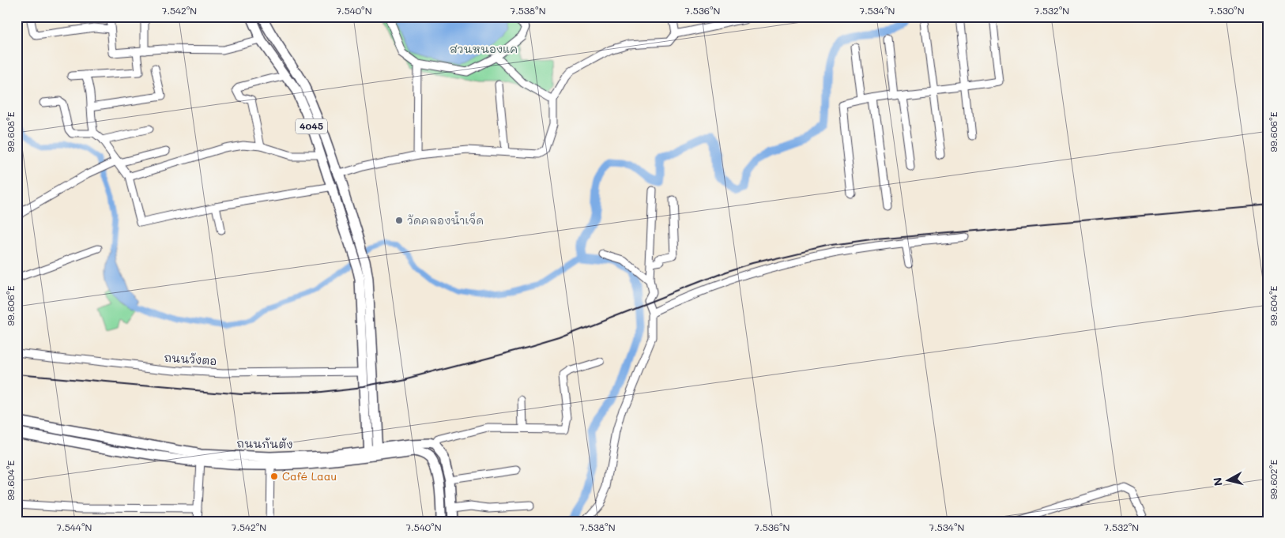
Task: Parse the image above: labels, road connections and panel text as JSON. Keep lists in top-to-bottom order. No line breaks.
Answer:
{"streets":{"main road":["4045","ถนนกันตัง"],"street":["ถนนวังตอ"]},"crossings":[["4045","ถนนวังตอ"],["4045","ถนนกันตัง"]],"parks":["สวนหนองแค"],"places":["วัดคลองน้ำเจ็ด","Café Laau"],"north":"left","coordinates":["7.542°N","7.540°N","7.538°N","7.536°N","7.534°N","7.532°N","7.530°N","99.606°E","99.608°E","99.604°E","99.602°E","7.544°N"]}
